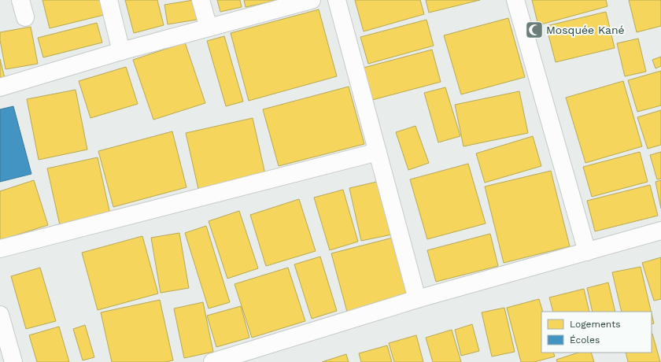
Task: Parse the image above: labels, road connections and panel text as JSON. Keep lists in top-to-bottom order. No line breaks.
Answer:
{"places":{"mosque":["Mosquée Kané"]},"legend":["Logements","Écoles"]}
